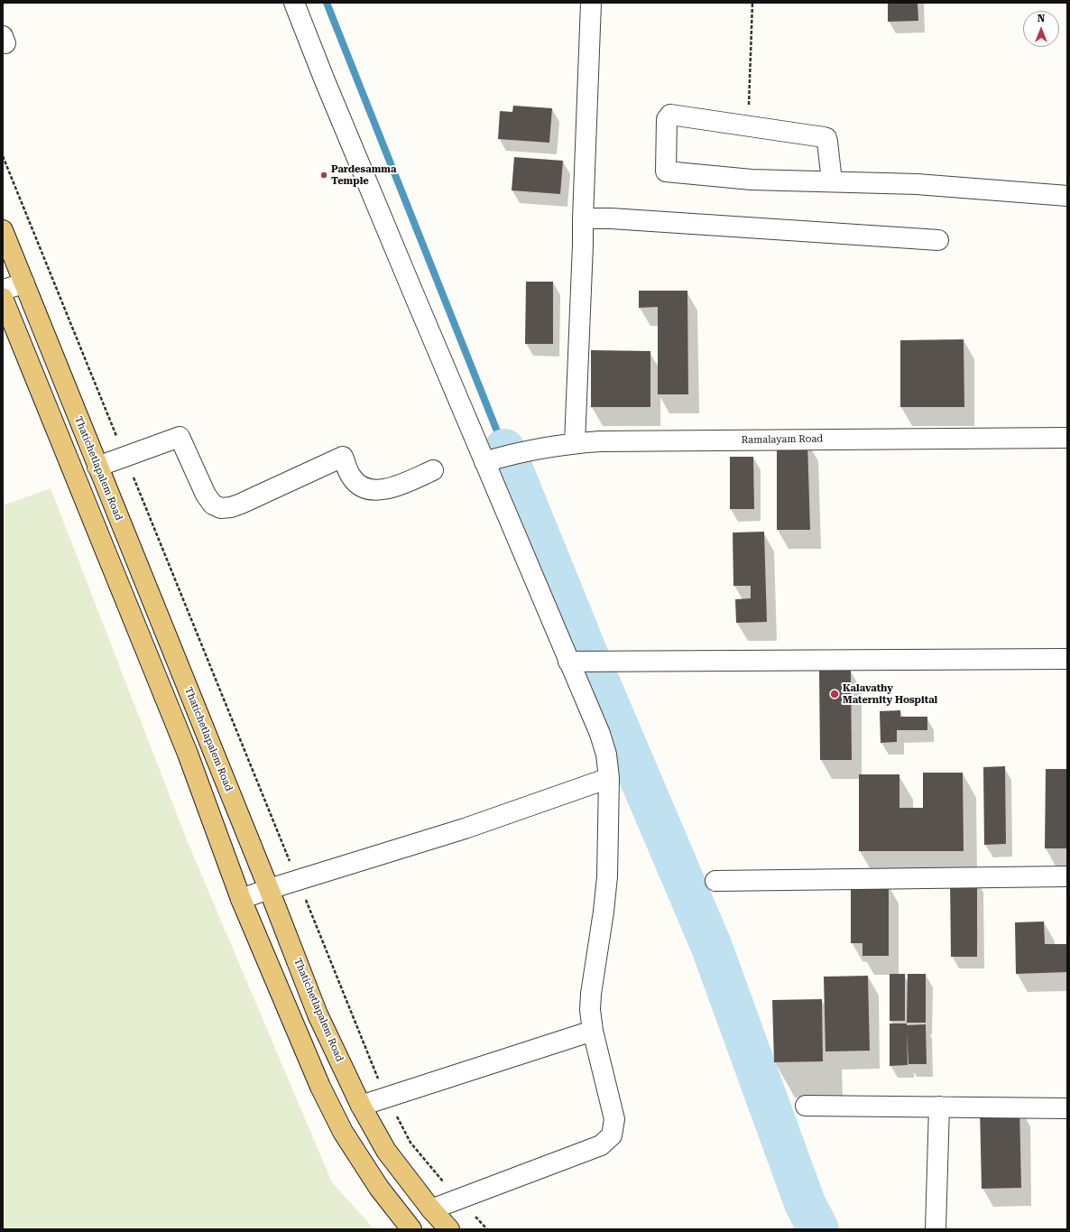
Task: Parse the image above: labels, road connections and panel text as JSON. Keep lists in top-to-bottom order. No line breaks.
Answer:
{"streets":{"main road":["Thatichetlapalem Road"],"street":["Ramalayam Road"]},"places":["Pardesamma Temple","Kalavathy Maternity Hospital"],"north":"top"}
